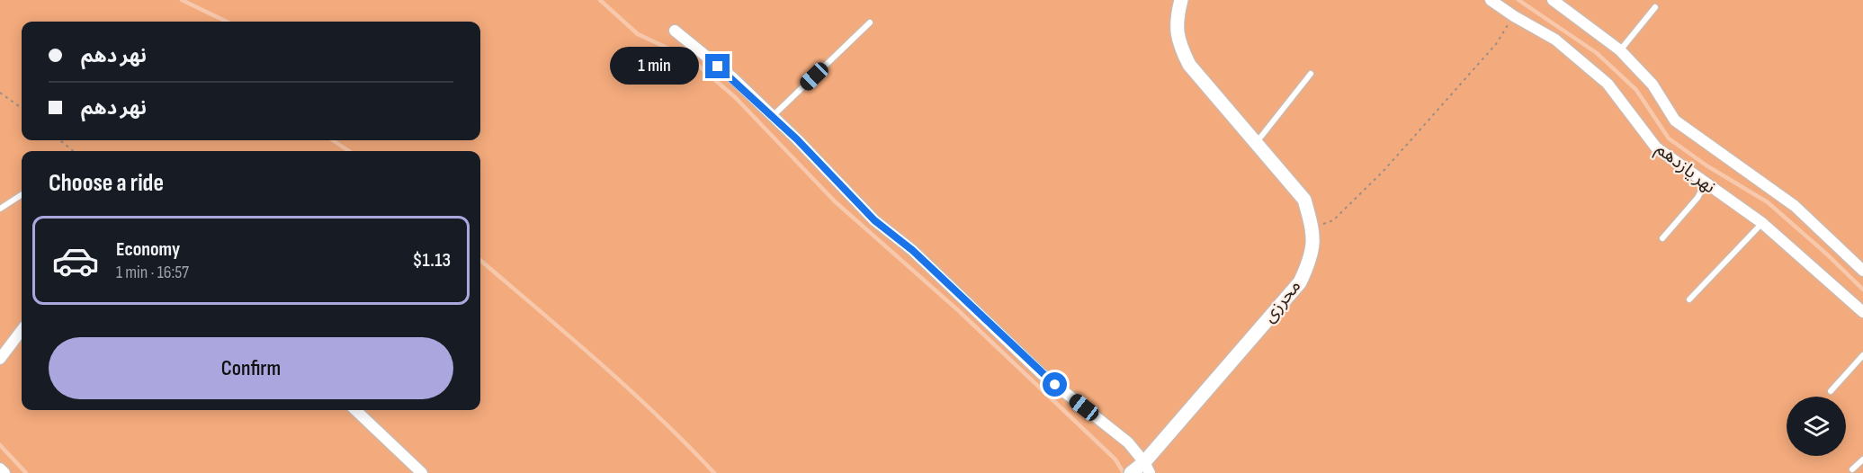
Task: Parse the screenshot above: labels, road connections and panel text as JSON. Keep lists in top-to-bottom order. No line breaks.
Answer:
{"streets":{"street":["نهر یازدهم","محرزی"]},"page":{"banner":["نهر دهم","نهر دهم"],"bubble":"1 min","heading":"Choose a ride","list":[{"name":"Economy","note":"1 min · 16:57","value":"$1.13"}],"buttons":"Confirm"}}
